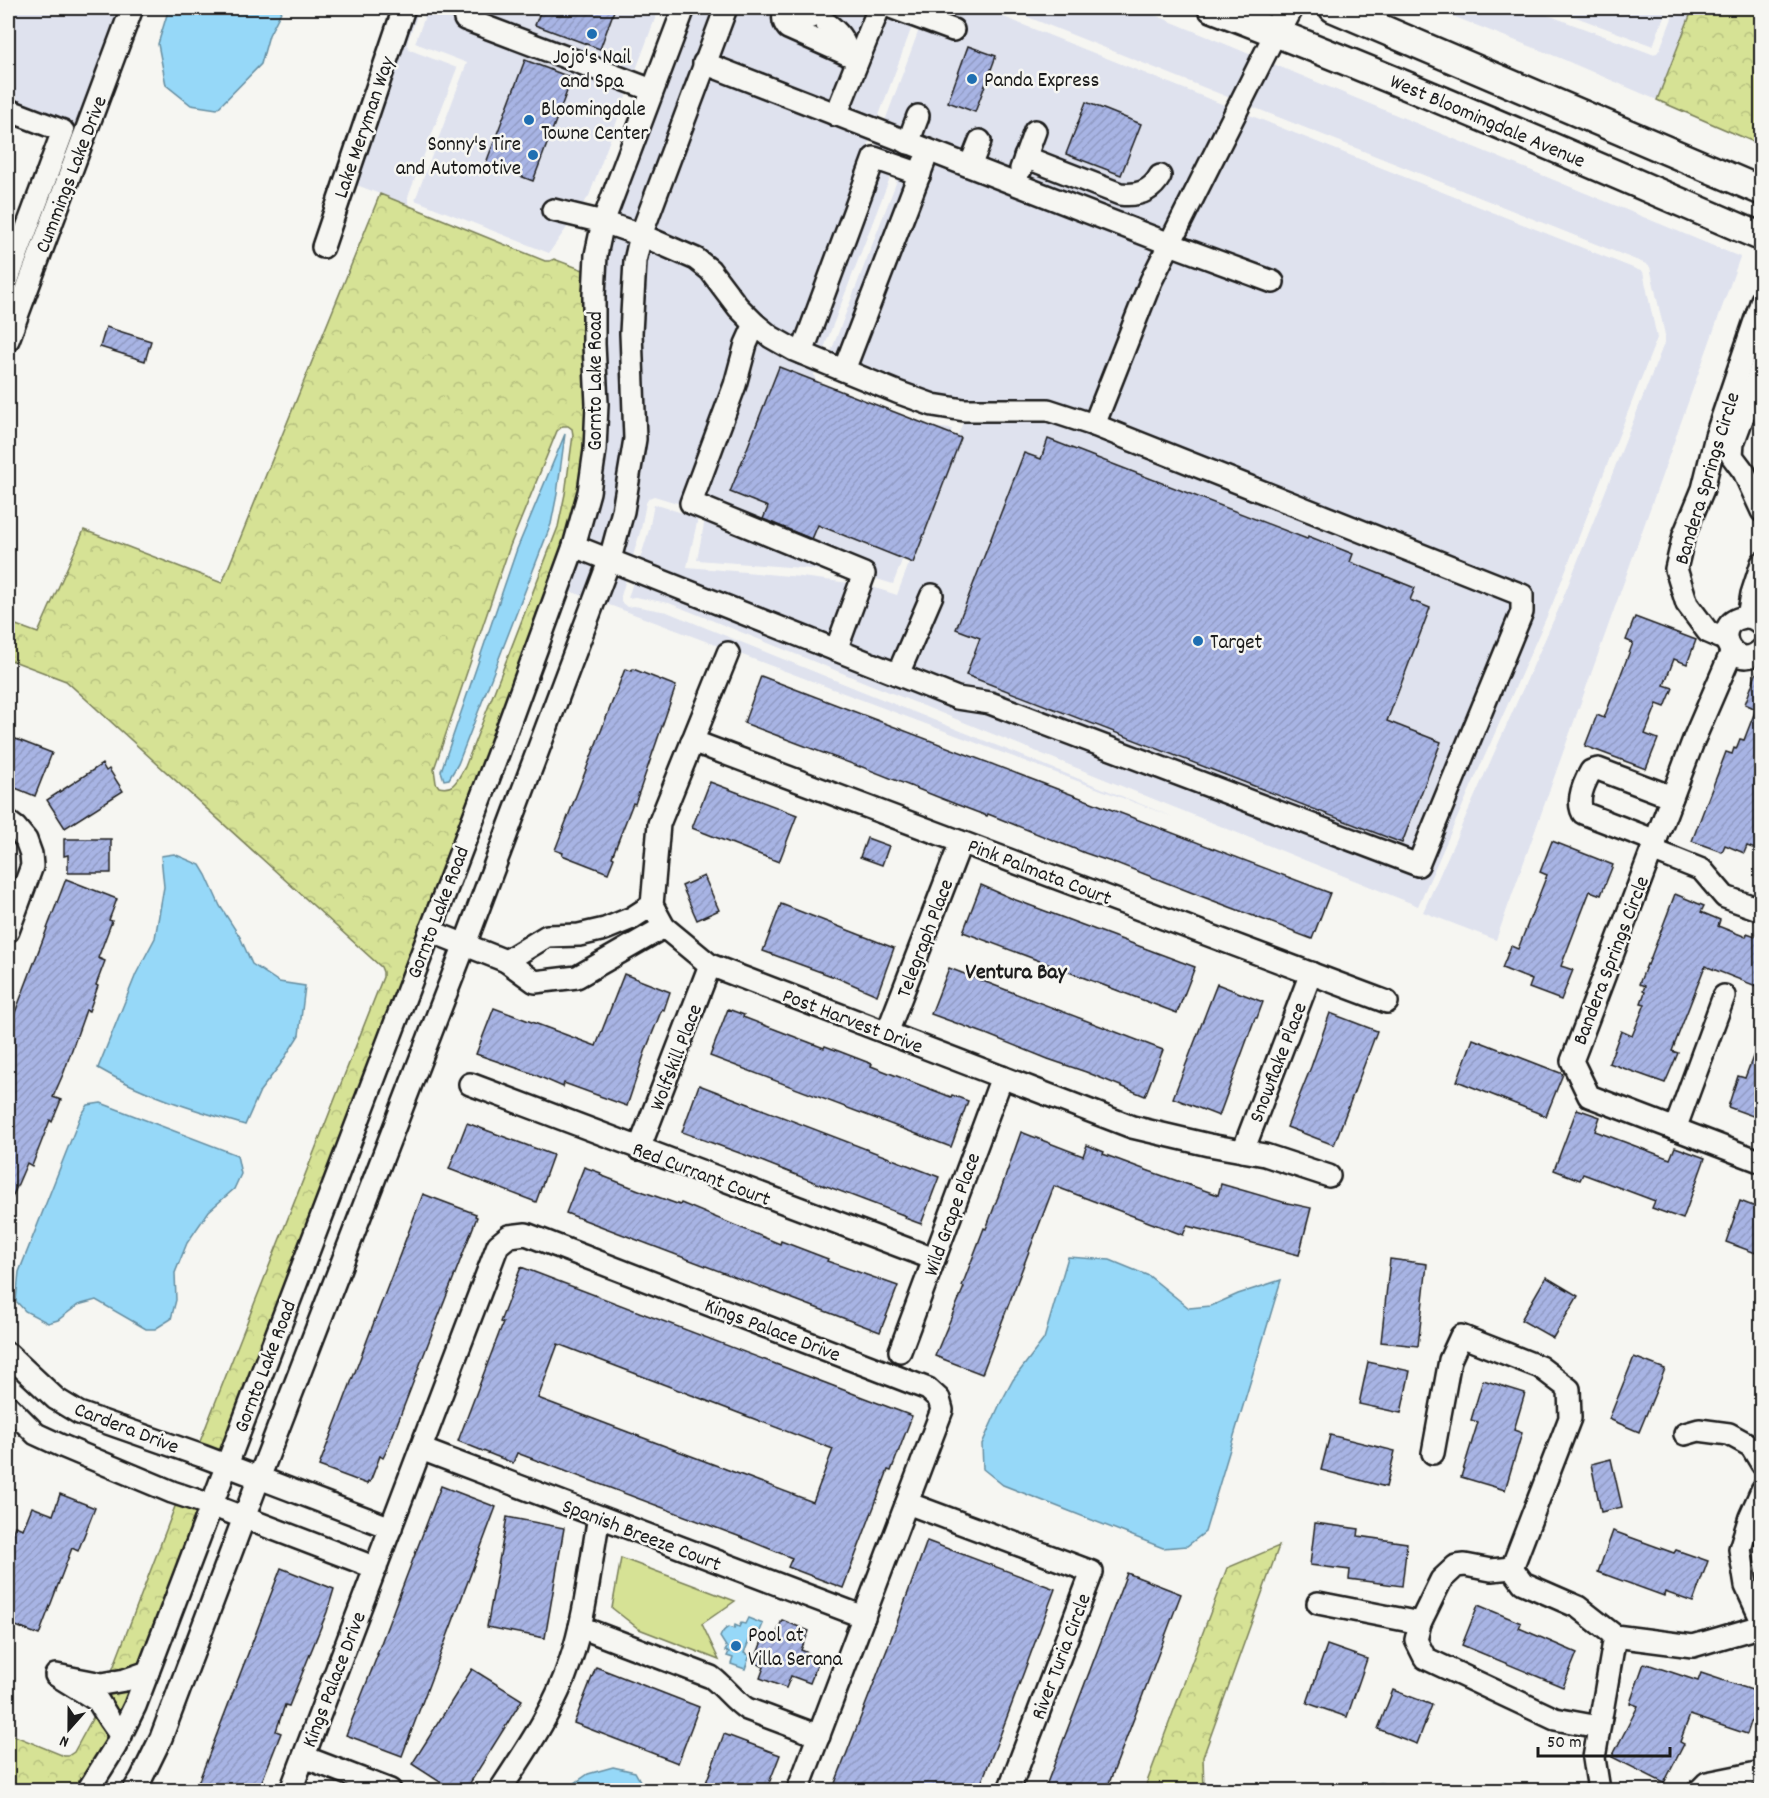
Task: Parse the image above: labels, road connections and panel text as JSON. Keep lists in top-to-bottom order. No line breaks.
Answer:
{"streets":{"main road":["West Bloomingdale Avenue"],"street":["Lake Meryman Way","Cummings Lake Drive","Gornto Lake Road","Bandera Springs Circle","Pink Palmata Court","Telegraph Place","Post Harvest Drive","Wolfskill Place","Snowflake Place","Red Currant Court","Wild Grape Place","Kings Palace Drive","Cardera Drive","Spanish Breeze Court","River Turia Circle"]},"crossings":[["Gornto Lake Road","Cardera Drive"],["Pink Palmata Court","Telegraph Place"],["Pink Palmata Court","Snowflake Place"],["Telegraph Place","Post Harvest Drive"],["Post Harvest Drive","Wolfskill Place"],["Post Harvest Drive","Snowflake Place"],["Post Harvest Drive","Wild Grape Place"],["Wolfskill Place","Red Currant Court"],["Red Currant Court","Wild Grape Place"],["Kings Palace Drive","Spanish Breeze Court"],["Kings Palace Drive","River Turia Circle"]],"districts":["Ventura Bay"],"places":["Jojo's Nail and Spa","Panda Express","Bloomingdale Towne Center","Sonny's Tire and Automotive","Target","Pool at Villa Serana"],"scale_bar":"50 m","north":"bottom"}
